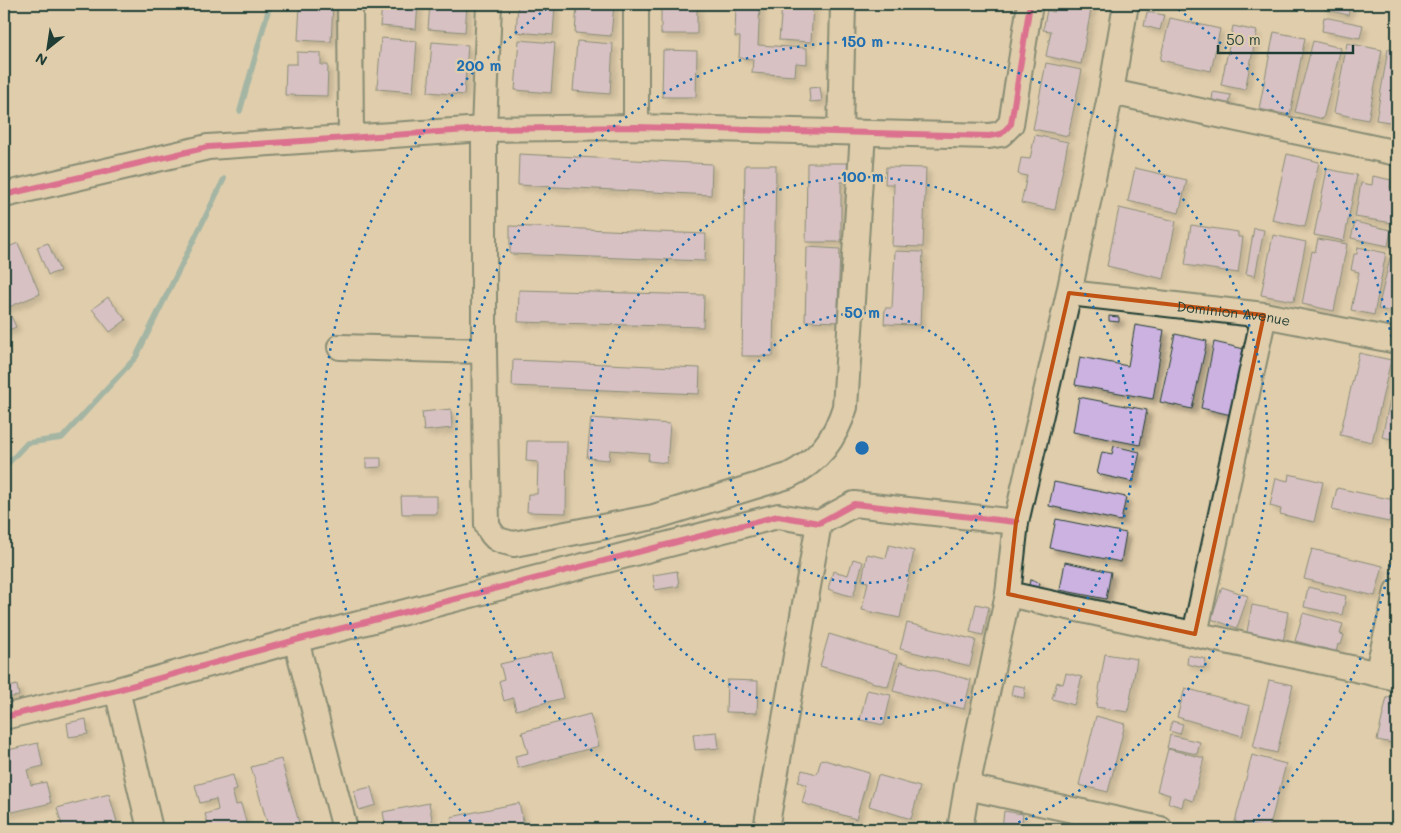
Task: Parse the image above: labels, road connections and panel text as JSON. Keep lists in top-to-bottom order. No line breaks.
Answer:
{"streets":{"street":["Dominion Avenue"]},"scale_bar":"50 m","north":"bottom left","rings":["150 m","200 m","100 m","50 m"]}
